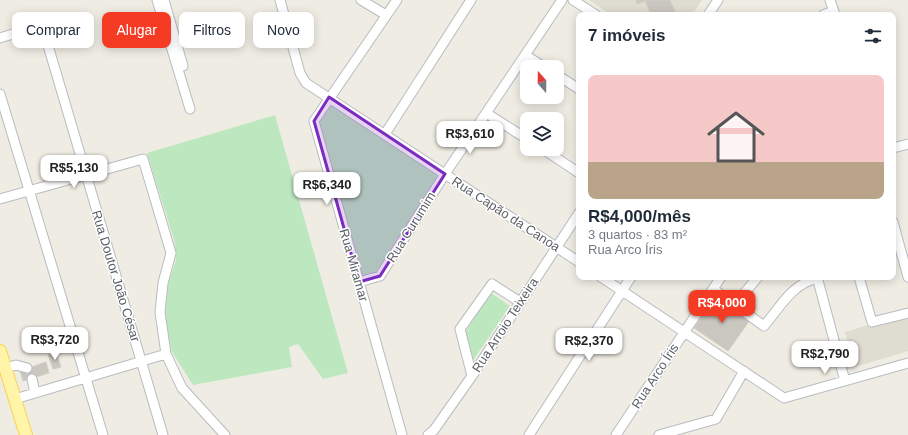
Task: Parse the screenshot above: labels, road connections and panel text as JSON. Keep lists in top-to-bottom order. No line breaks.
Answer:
{"streets":{"street":["Rua Capão da Canoa","Rua Curumim","Rua Miramar","Rua Doutor João César","Rua Arroio Teixeira","Rua Arco Íris"]},"crossings":[["Rua Capão da Canoa","Rua Curumim"],["Rua Capão da Canoa","Rua Miramar"],["Rua Capão da Canoa","Rua Arroio Teixeira"],["Rua Curumim","Rua Miramar"]],"north":"top","page":{"chip":["Comprar","Alugar","Filtros","Novo"],"heading":"7 imóveis","list":[{"name":"R$4,000/mês","note":"3 quartos · 83 m² · Rua Arco Íris"}],"price":["R$3,610","R$5,130","R$6,340","R$4,000","R$3,720","R$2,370","R$2,790"]}}
